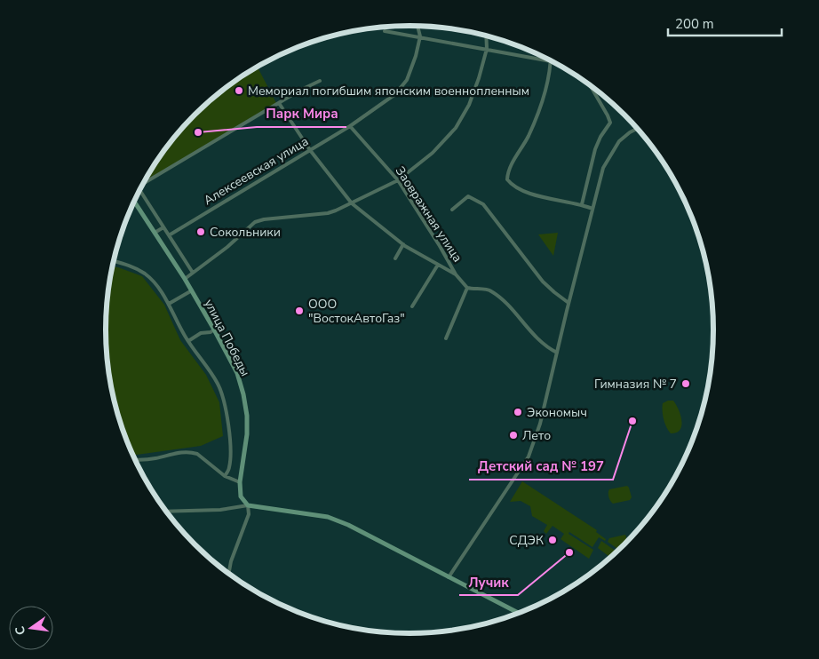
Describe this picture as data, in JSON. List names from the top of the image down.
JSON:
{
  "streets": {
    "street": ["Алексеевская улица", "Заовражная улица", "улица Победы"]
  },
  "crossings": [
    ["Алексеевская улица", "Заовражная улица"]
  ],
  "places": [
    "Мемориал погибшим японским военнопленным",
    "Парк Мира",
    "Сокольники",
    "ООО \"ВостокАвтоГаз\"",
    "Гимназия № 7",
    "Экономыч",
    "Детский сад № 197",
    "Лето",
    "СДЭК",
    "Лучик"
  ],
  "scale_bar": "200 m",
  "north": "left"
}
